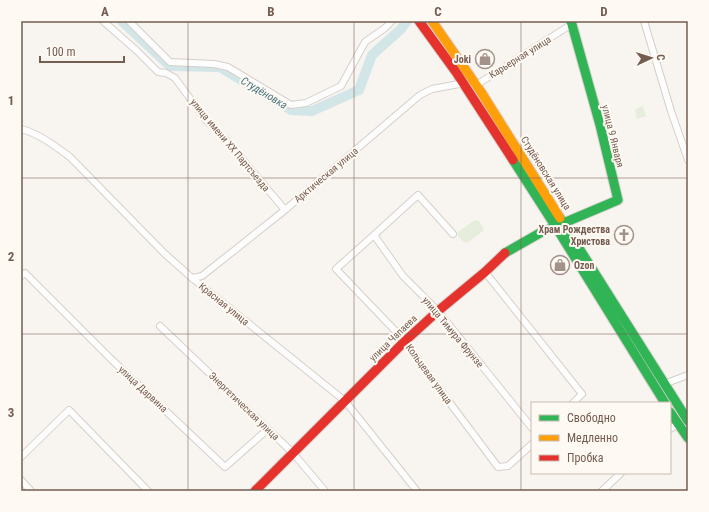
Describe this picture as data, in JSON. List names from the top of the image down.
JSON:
{
  "streets": {
    "main road": ["улица 9 Января", "Студёновская улица", "улица Чапаева"],
    "street": [
      "Карьерная улица",
      "улица имени ХХ Партсъезда",
      "Арктическая улица",
      "Красная улица",
      "улица Тимура Фрунзе",
      "Кольцевая улица",
      "улица Дарвина",
      "Энергетическая улица"
    ]
  },
  "crossings": [
    ["Карьерная улица", "улица 9 Января"],
    ["Карьерная улица", "Студёновская улица"],
    ["улица 9 Января", "Студёновская улица"],
    ["улица 9 Января", "улица Чапаева"],
    ["улица имени ХХ Партсъезда", "Арктическая улица"],
    ["Студёновская улица", "Арктическая улица"],
    ["Студёновская улица", "улица Чапаева"],
    ["Арктическая улица", "Красная улица"],
    ["Красная улица", "улица Чапаева"],
    ["улица Тимура Фрунзе", "улица Чапаева"],
    ["улица Тимура Фрунзе", "Кольцевая улица"],
    ["улица Чапаева", "Кольцевая улица"],
    ["улица Чапаева", "Энергетическая улица"],
    ["улица Дарвина", "Энергетическая улица"]
  ],
  "water": ["Студёновка"],
  "places": {
    "shop": ["Joki", "Ozon"],
    "church": ["Храм Рождества Христова"]
  },
  "legend": ["Свободно", "Медленно", "Пробка"],
  "scale_bar": "100 m",
  "north": "right",
  "grid": {
    "columns": [
      "A",
      "B",
      "C",
      "D"
    ],
    "rows": ["1", "2", "3"]
  }
}
